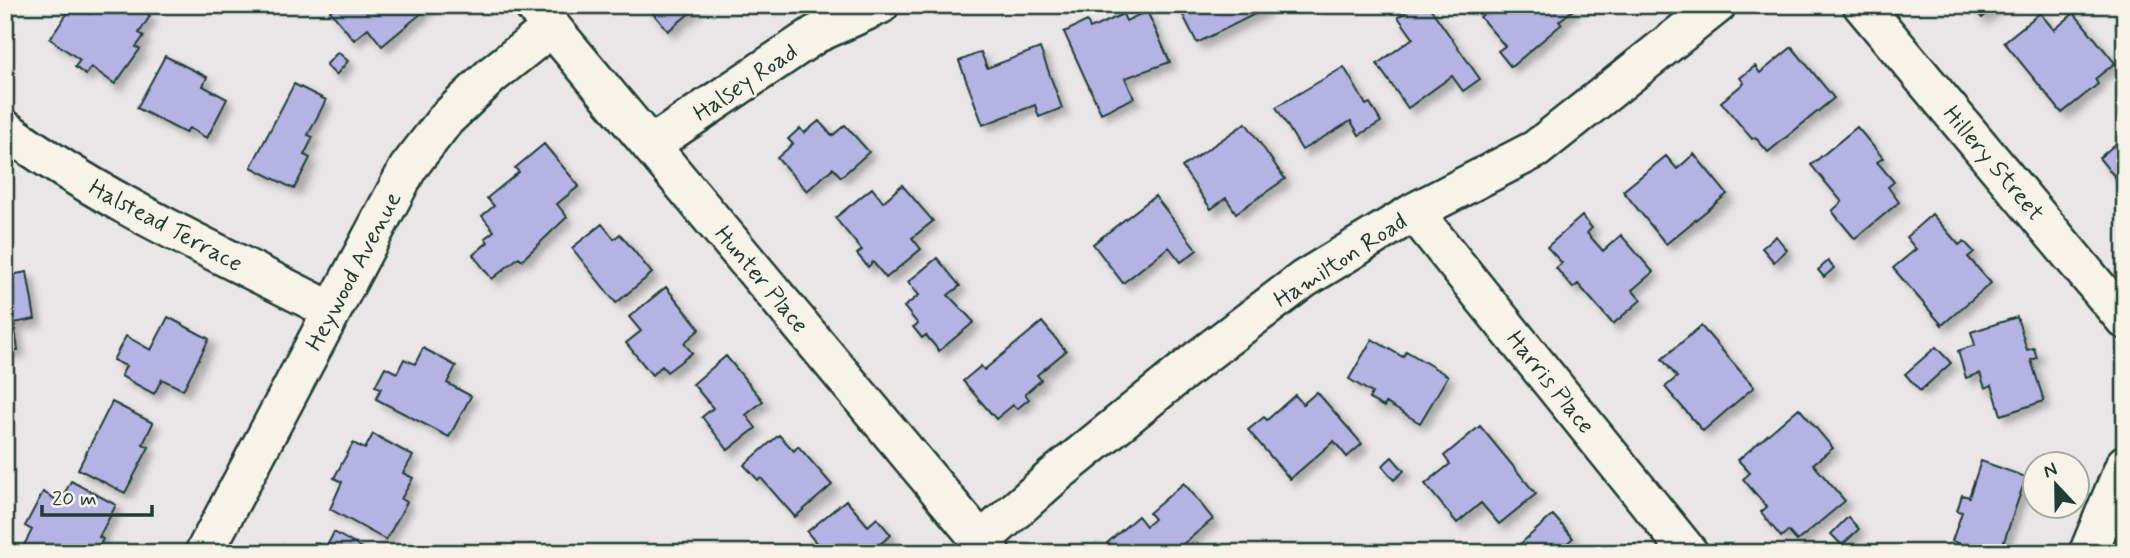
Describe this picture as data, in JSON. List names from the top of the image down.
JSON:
{
  "streets": {
    "street": [
      "Halsey Road",
      "Hillery Street",
      "Halstead Terrace",
      "Hamilton Road",
      "Heywood Avenue",
      "Hunter Place",
      "Harris Place"
    ]
  },
  "crossings": [
    ["Halsey Road", "Hunter Place"],
    ["Halstead Terrace", "Heywood Avenue"],
    ["Hamilton Road", "Hunter Place"],
    ["Hamilton Road", "Harris Place"],
    ["Heywood Avenue", "Hunter Place"]
  ],
  "scale_bar": "20 m",
  "north": "top"
}
